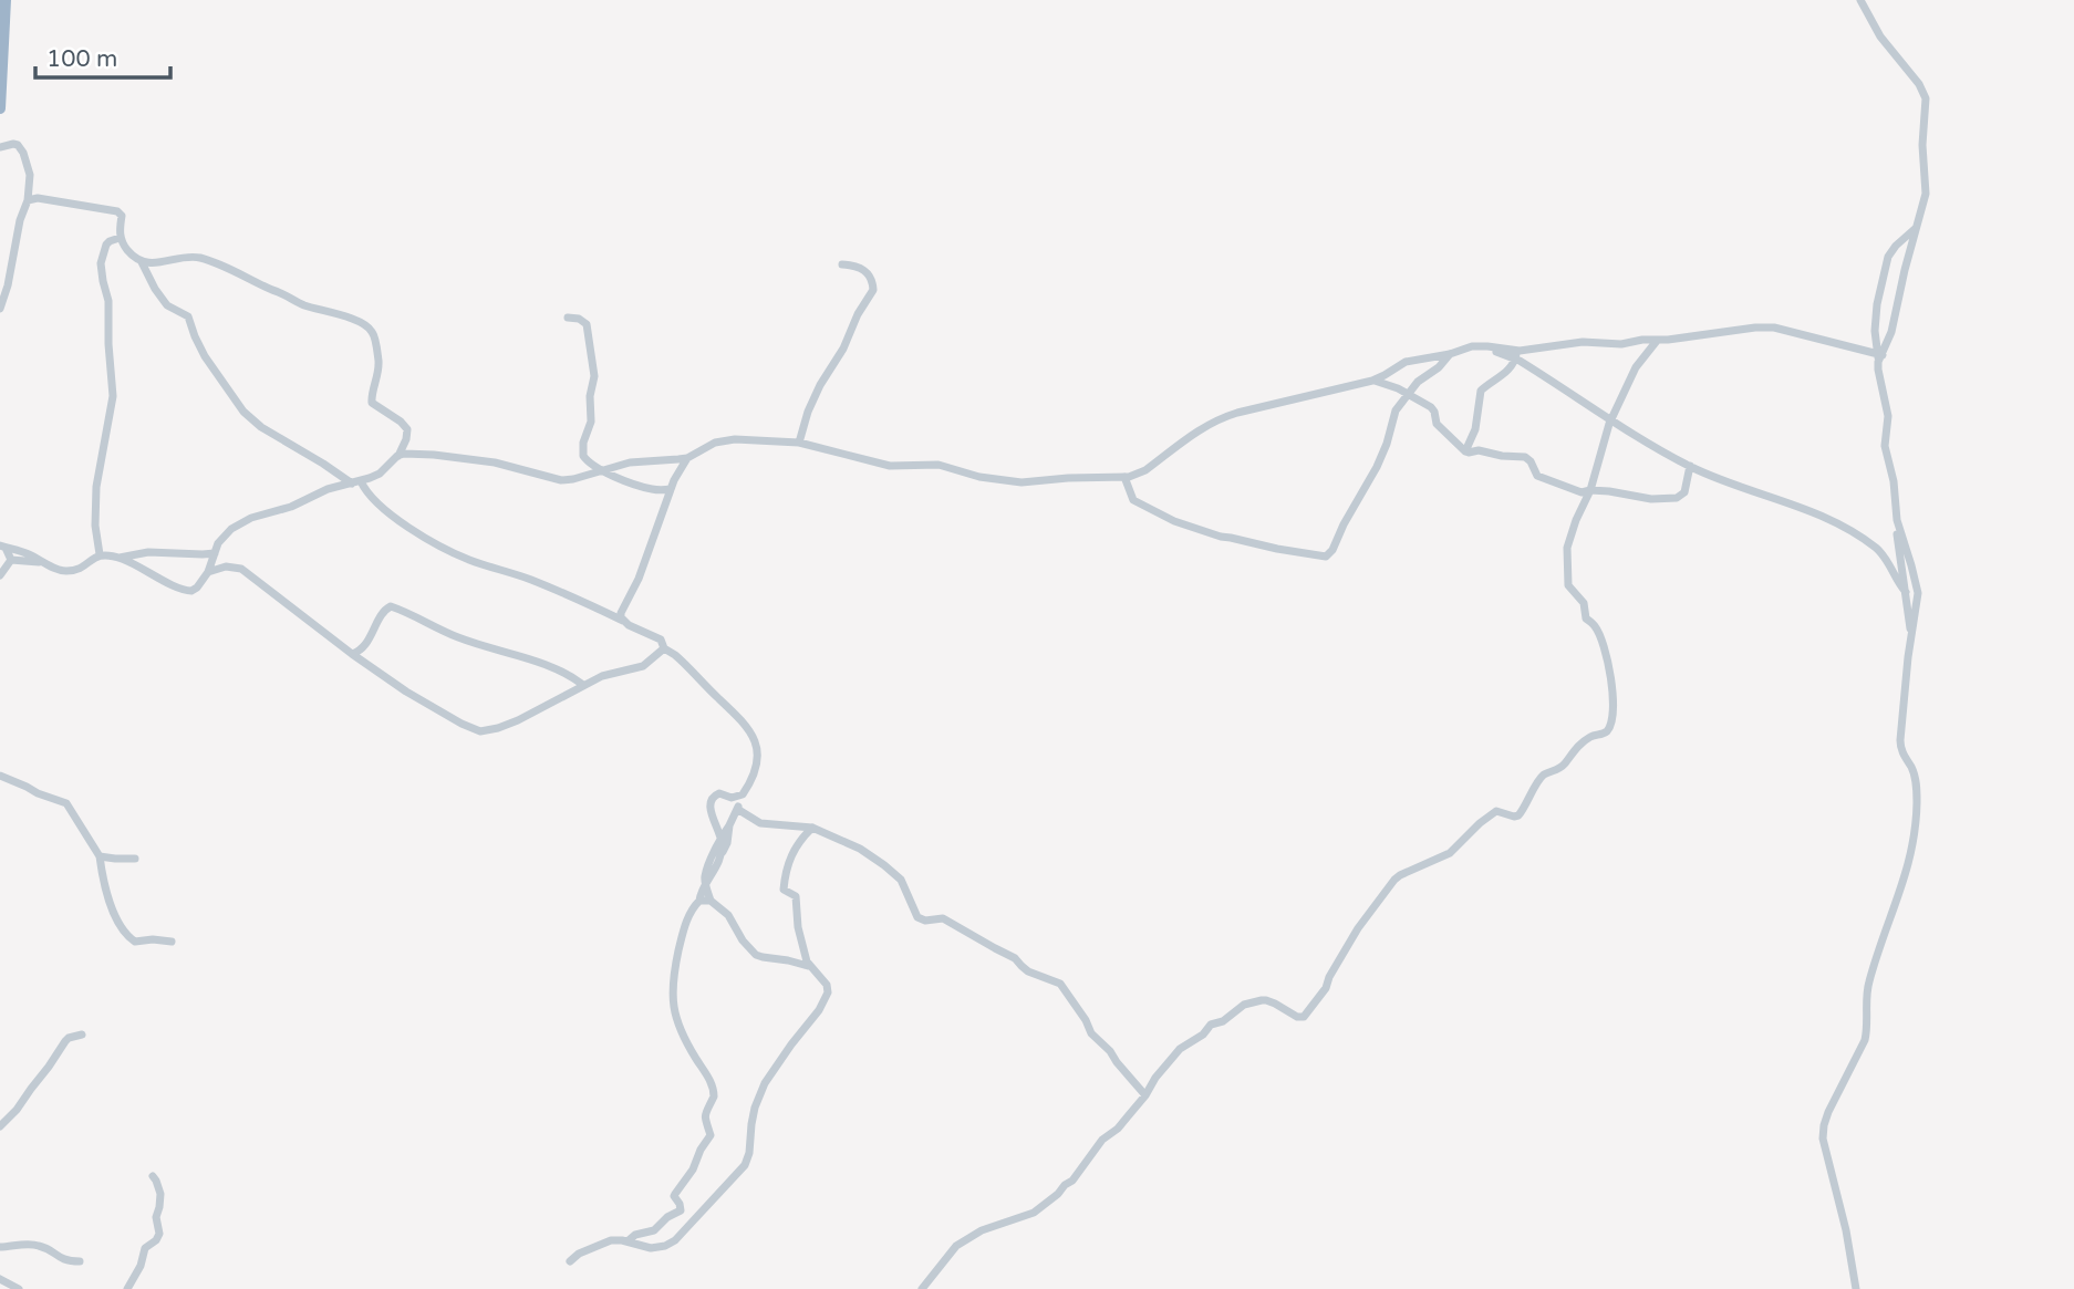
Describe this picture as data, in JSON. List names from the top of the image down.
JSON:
{
  "scale_bar": "100 m"
}
